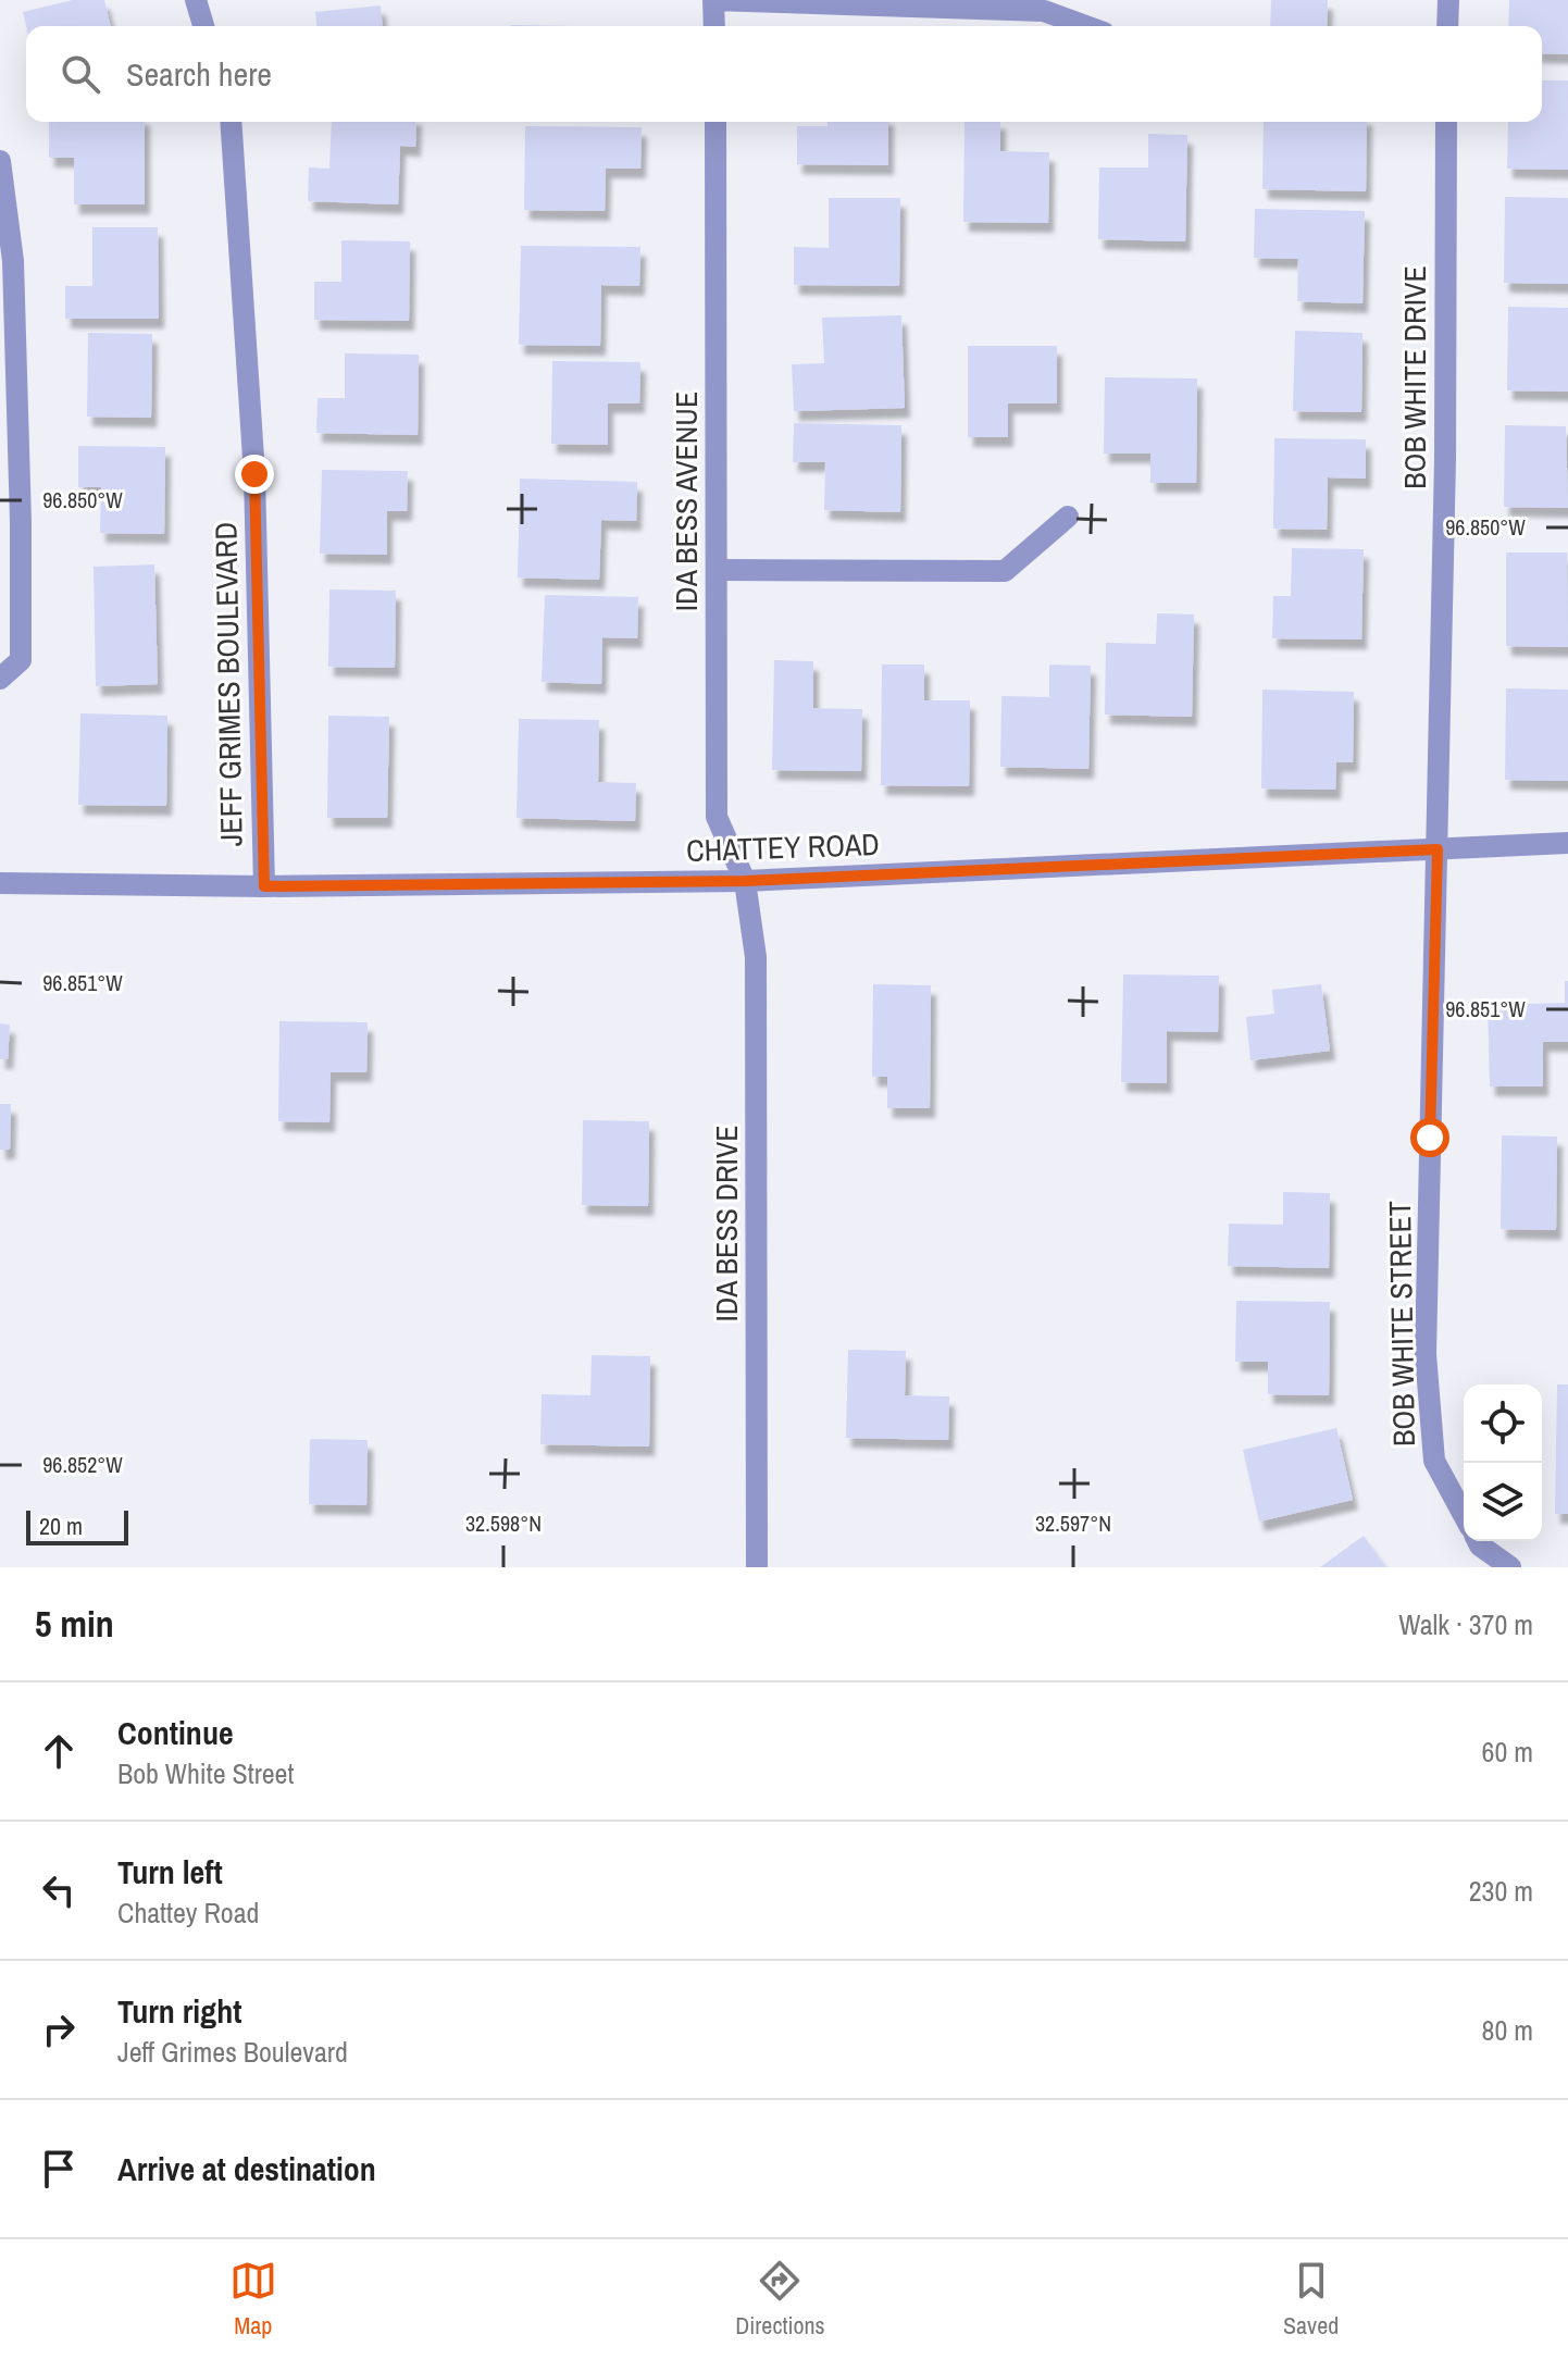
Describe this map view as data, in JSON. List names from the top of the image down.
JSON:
{
  "streets": {
    "street": [
      "BOB WHITE DRIVE",
      "IDA BESS AVENUE",
      "JEFF GRIMES BOULEVARD",
      "CHATTEY ROAD",
      "IDA BESS DRIVE",
      "BOB WHITE STREET"
    ]
  },
  "crossings": [
    ["BOB WHITE DRIVE", "CHATTEY ROAD"],
    ["BOB WHITE DRIVE", "BOB WHITE STREET"],
    ["IDA BESS AVENUE", "CHATTEY ROAD"],
    ["IDA BESS AVENUE", "IDA BESS DRIVE"],
    ["JEFF GRIMES BOULEVARD", "CHATTEY ROAD"],
    ["CHATTEY ROAD", "IDA BESS DRIVE"],
    ["CHATTEY ROAD", "BOB WHITE STREET"]
  ],
  "scale_bar": "20 m",
  "page": {
    "search": "Search here",
    "scale": "20 m",
    "heading": ["5 min", "Walk · 370 m"],
    "list": [
      ["Continue", "Bob White Street", "60 m"],
      ["Turn left", "Chattey Road", "230 m"],
      ["Turn right", "Jeff Grimes Boulevard", "80 m"],
      "Arrive at destination"
    ],
    "nav": ["Map", "Directions", "Saved"]
  },
  "coordinates": [
    "96.850°W",
    "96.851°W",
    "96.852°W",
    "32.598°N",
    "32.597°N"
  ]
}
